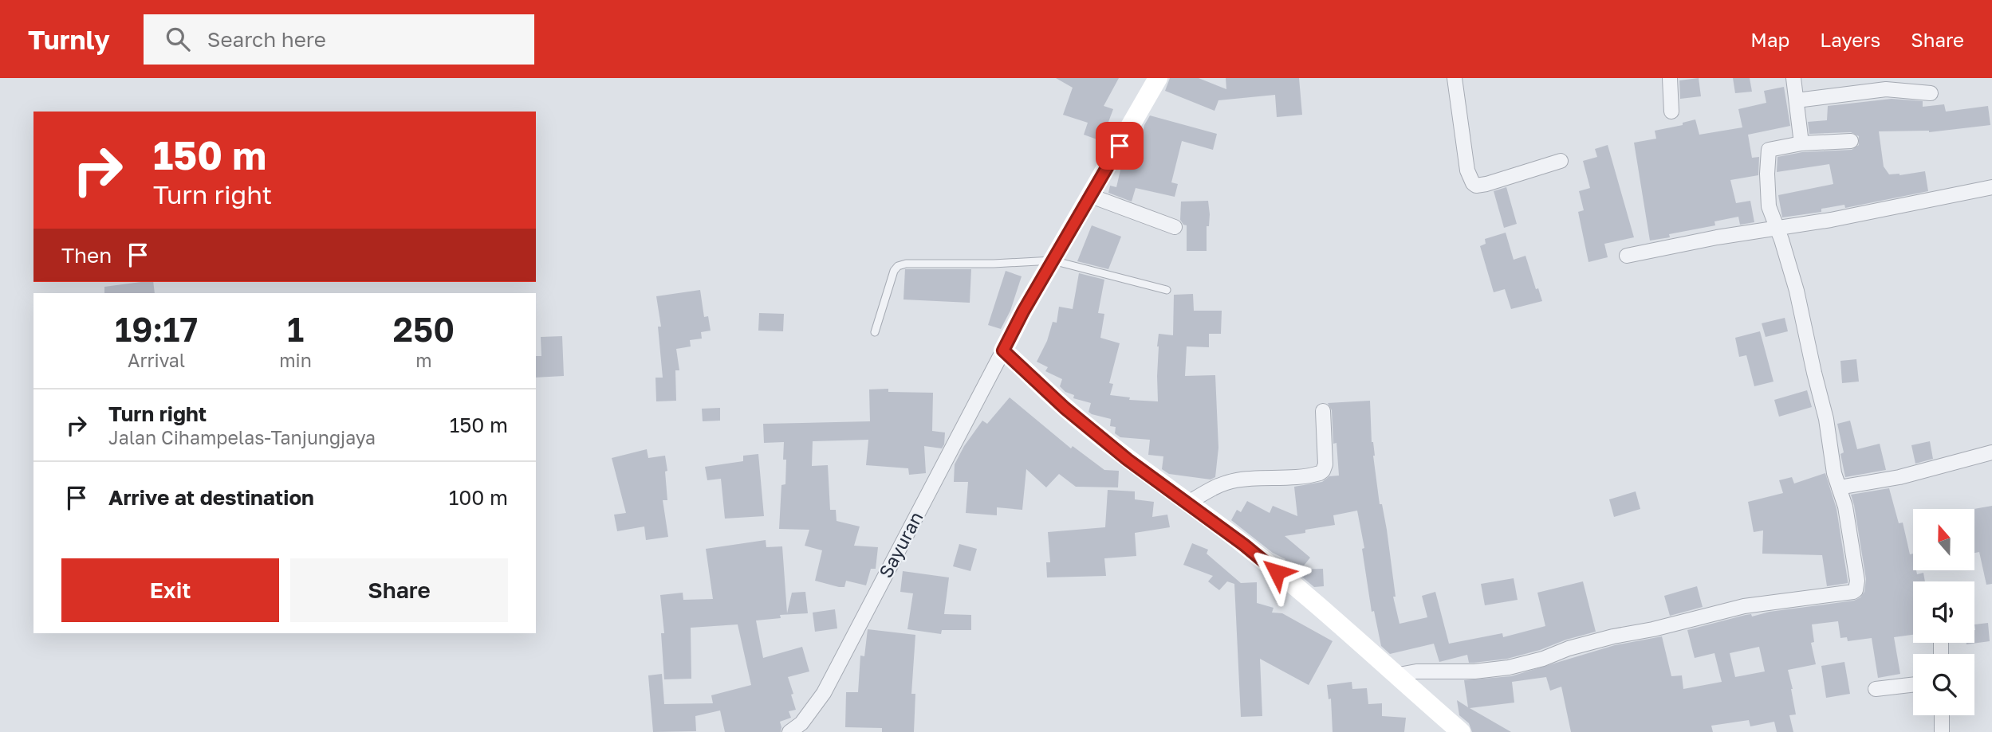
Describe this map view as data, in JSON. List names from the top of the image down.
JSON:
{
  "streets": {
    "street": ["Sayuran"]
  },
  "north": "top",
  "page": {
    "header": "Turnly",
    "search": "Search here",
    "nav": ["Map", "Layers", "Share"],
    "turn": ["150 m", "Turn right"],
    "then": "Then",
    "eta": [
      "19:17",
      "Arrival",
      "1",
      "min",
      "250",
      "m"
    ],
    "list": [
      {
        "name": "Turn right",
        "note": "Jalan Cihampelas-Tanjungjaya",
        "value": "150 m"
      },
      {
        "name": "Arrive at destination",
        "value": "100 m"
      }
    ],
    "buttons": ["Exit", "Share"]
  }
}
